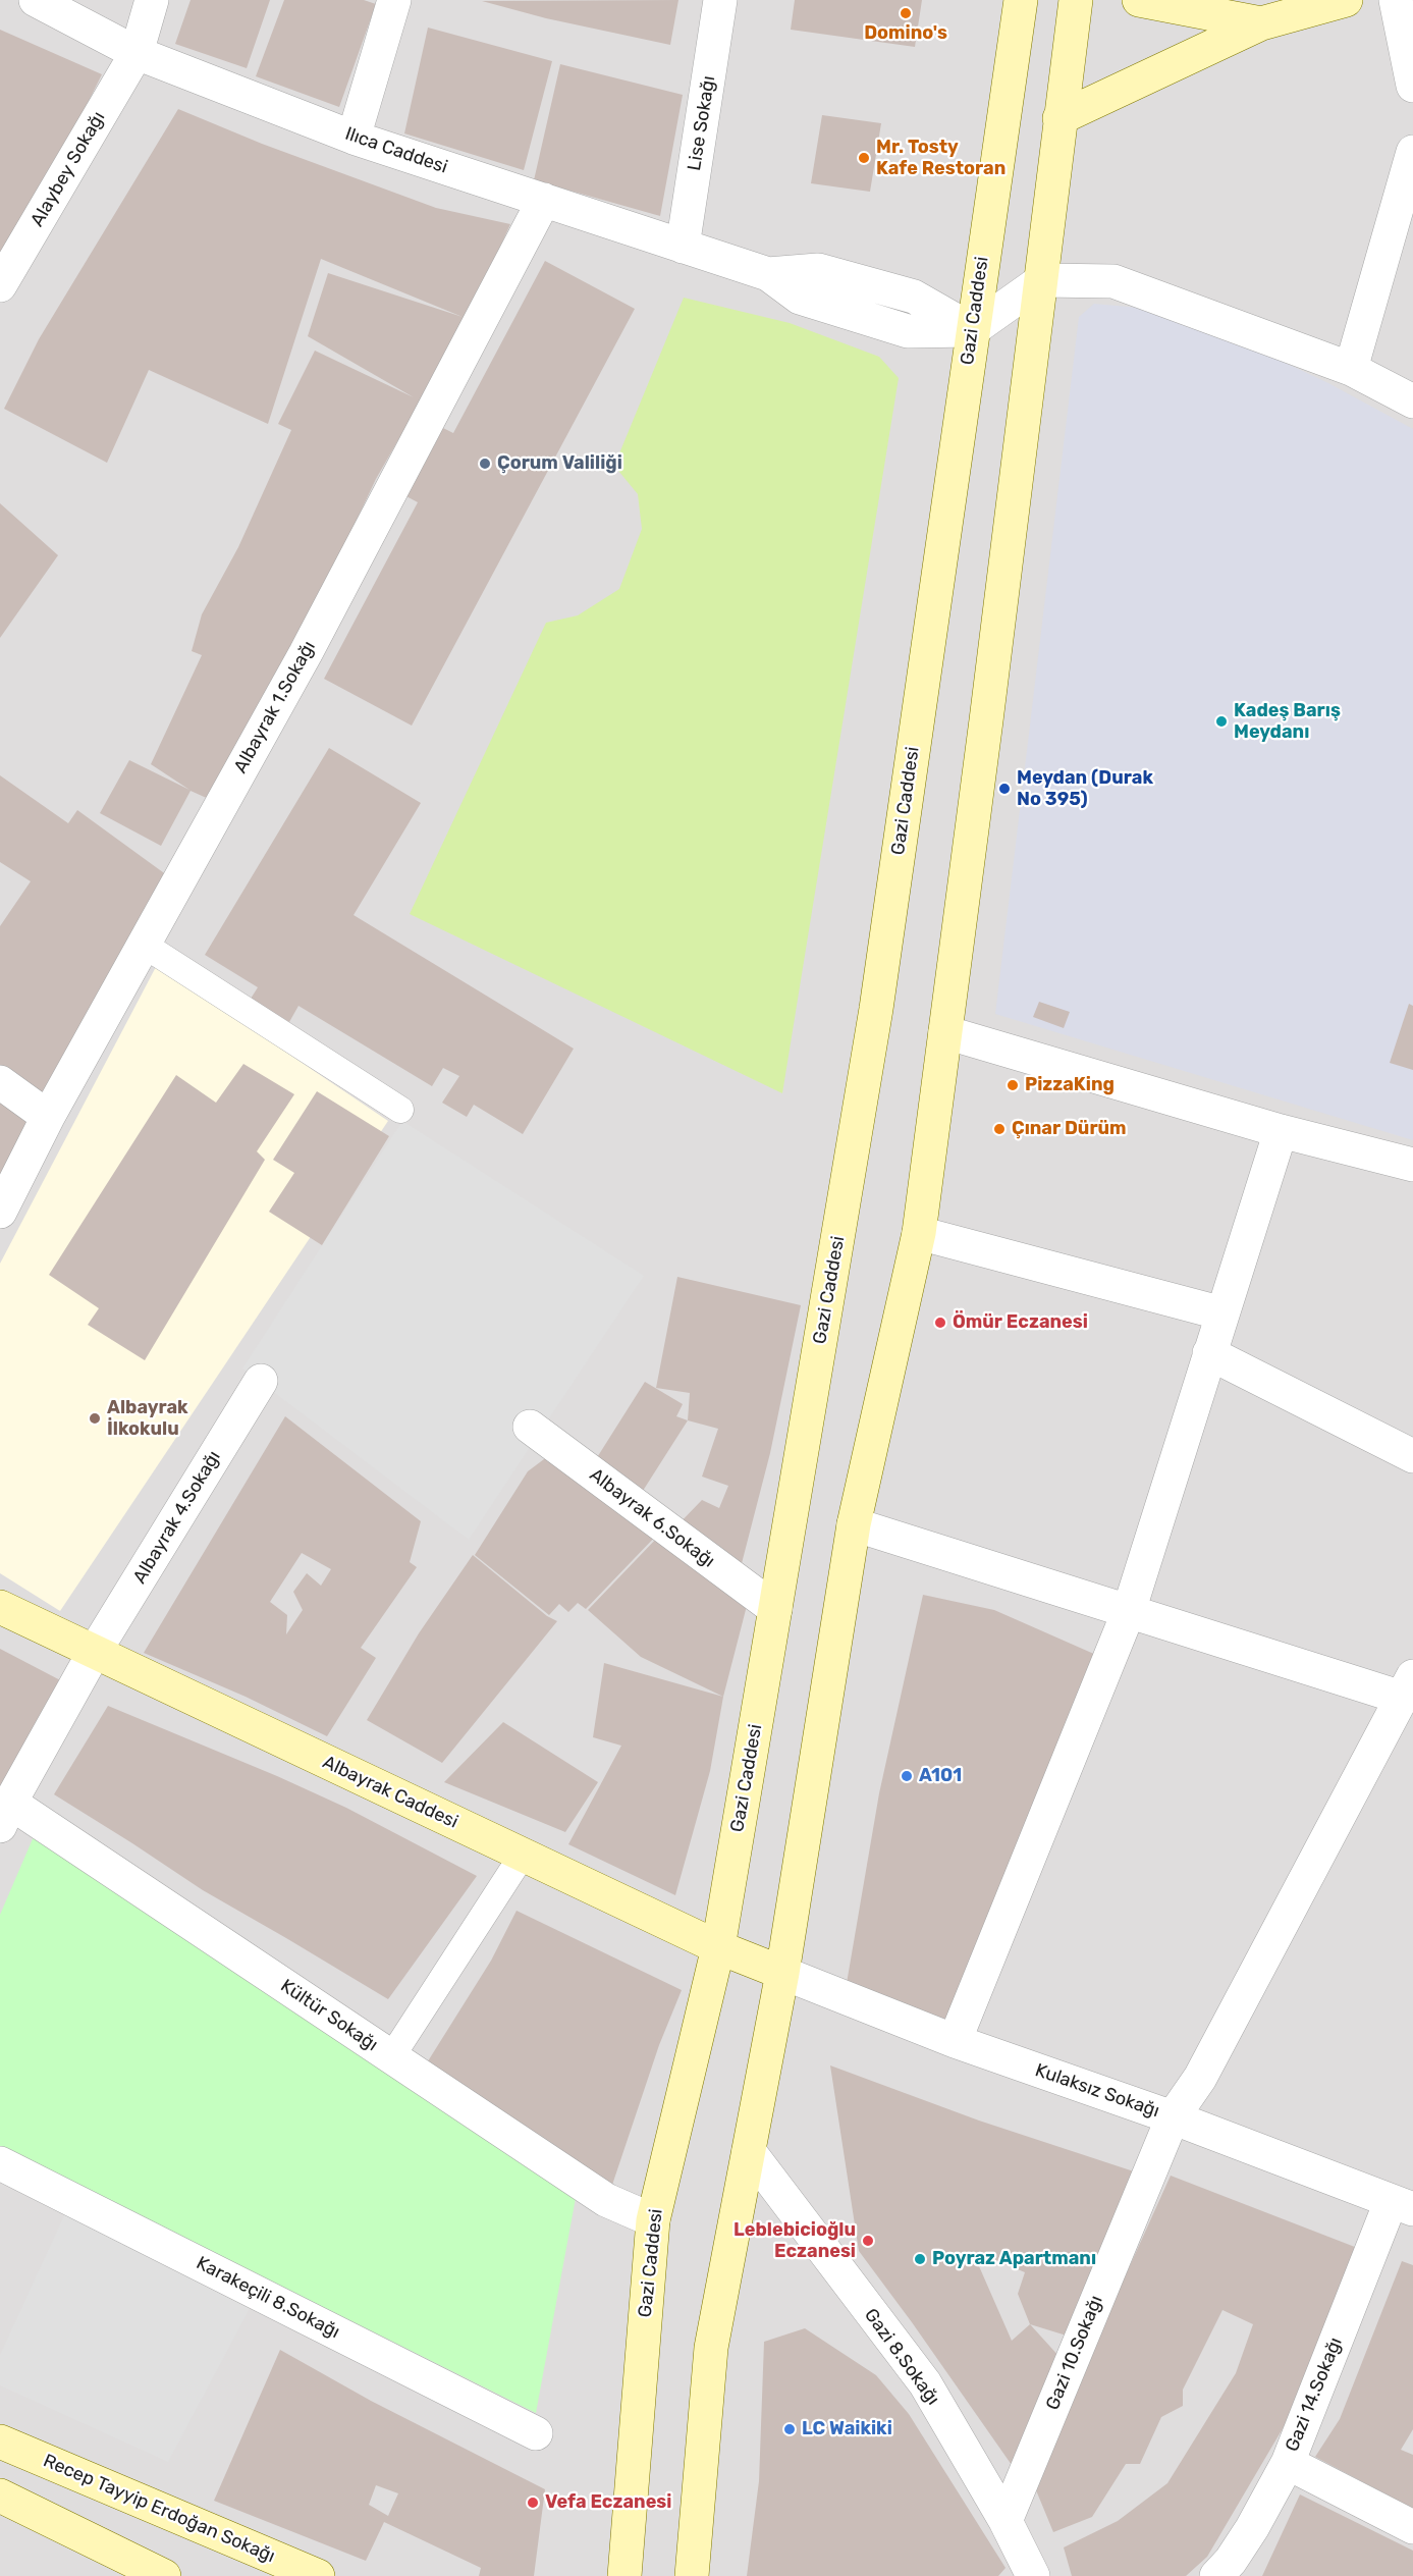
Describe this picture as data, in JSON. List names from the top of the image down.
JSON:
{
  "streets": {
    "street": [
      "Lise Sokağı",
      "Ilıca Caddesi",
      "Alaybey Sokağı",
      "Gazi Caddesi",
      "Albayrak 1.Sokağı",
      "Albayrak 4.Sokağı",
      "Albayrak 6.Sokağı",
      "Albayrak Caddesi",
      "Kültür Sokağı",
      "Kulaksız Sokağı",
      "Karakeçili 8.Sokağı",
      "Gazi 10.Sokağı",
      "Gazi 8.Sokağı",
      "Gazi 14.Sokağı",
      "Recep Tayyip Erdoğan Sokağı"
    ]
  },
  "crossings": [
    ["Lise Sokağı", "Ilıca Caddesi"],
    ["Ilıca Caddesi", "Alaybey Sokağı"],
    ["Ilıca Caddesi", "Gazi Caddesi"],
    ["Ilıca Caddesi", "Albayrak 1.Sokağı"],
    ["Gazi Caddesi", "Albayrak 6.Sokağı"],
    ["Gazi Caddesi", "Albayrak Caddesi"],
    ["Gazi Caddesi", "Kültür Sokağı"],
    ["Albayrak 4.Sokağı", "Albayrak Caddesi"],
    ["Albayrak 4.Sokağı", "Kültür Sokağı"],
    ["Albayrak Caddesi", "Kulaksız Sokağı"],
    ["Kulaksız Sokağı", "Gazi 10.Sokağı"],
    ["Kulaksız Sokağı", "Gazi 14.Sokağı"],
    ["Gazi 10.Sokağı", "Gazi 8.Sokağı"]
  ],
  "places": [
    "Domino's",
    "Mr. Tosty Kafe Restoran",
    "Çorum Valiliği",
    "Kadeş Barış Meydanı",
    "Meydan (Durak No 395)",
    "PizzaKing",
    "Çınar Dürüm",
    "Ömür Eczanesi",
    "Albayrak İlkokulu",
    "A101",
    "Leblebicioğlu Eczanesi",
    "Poyraz Apartmanı",
    "LC Waikiki",
    "Vefa Eczanesi"
  ]
}
